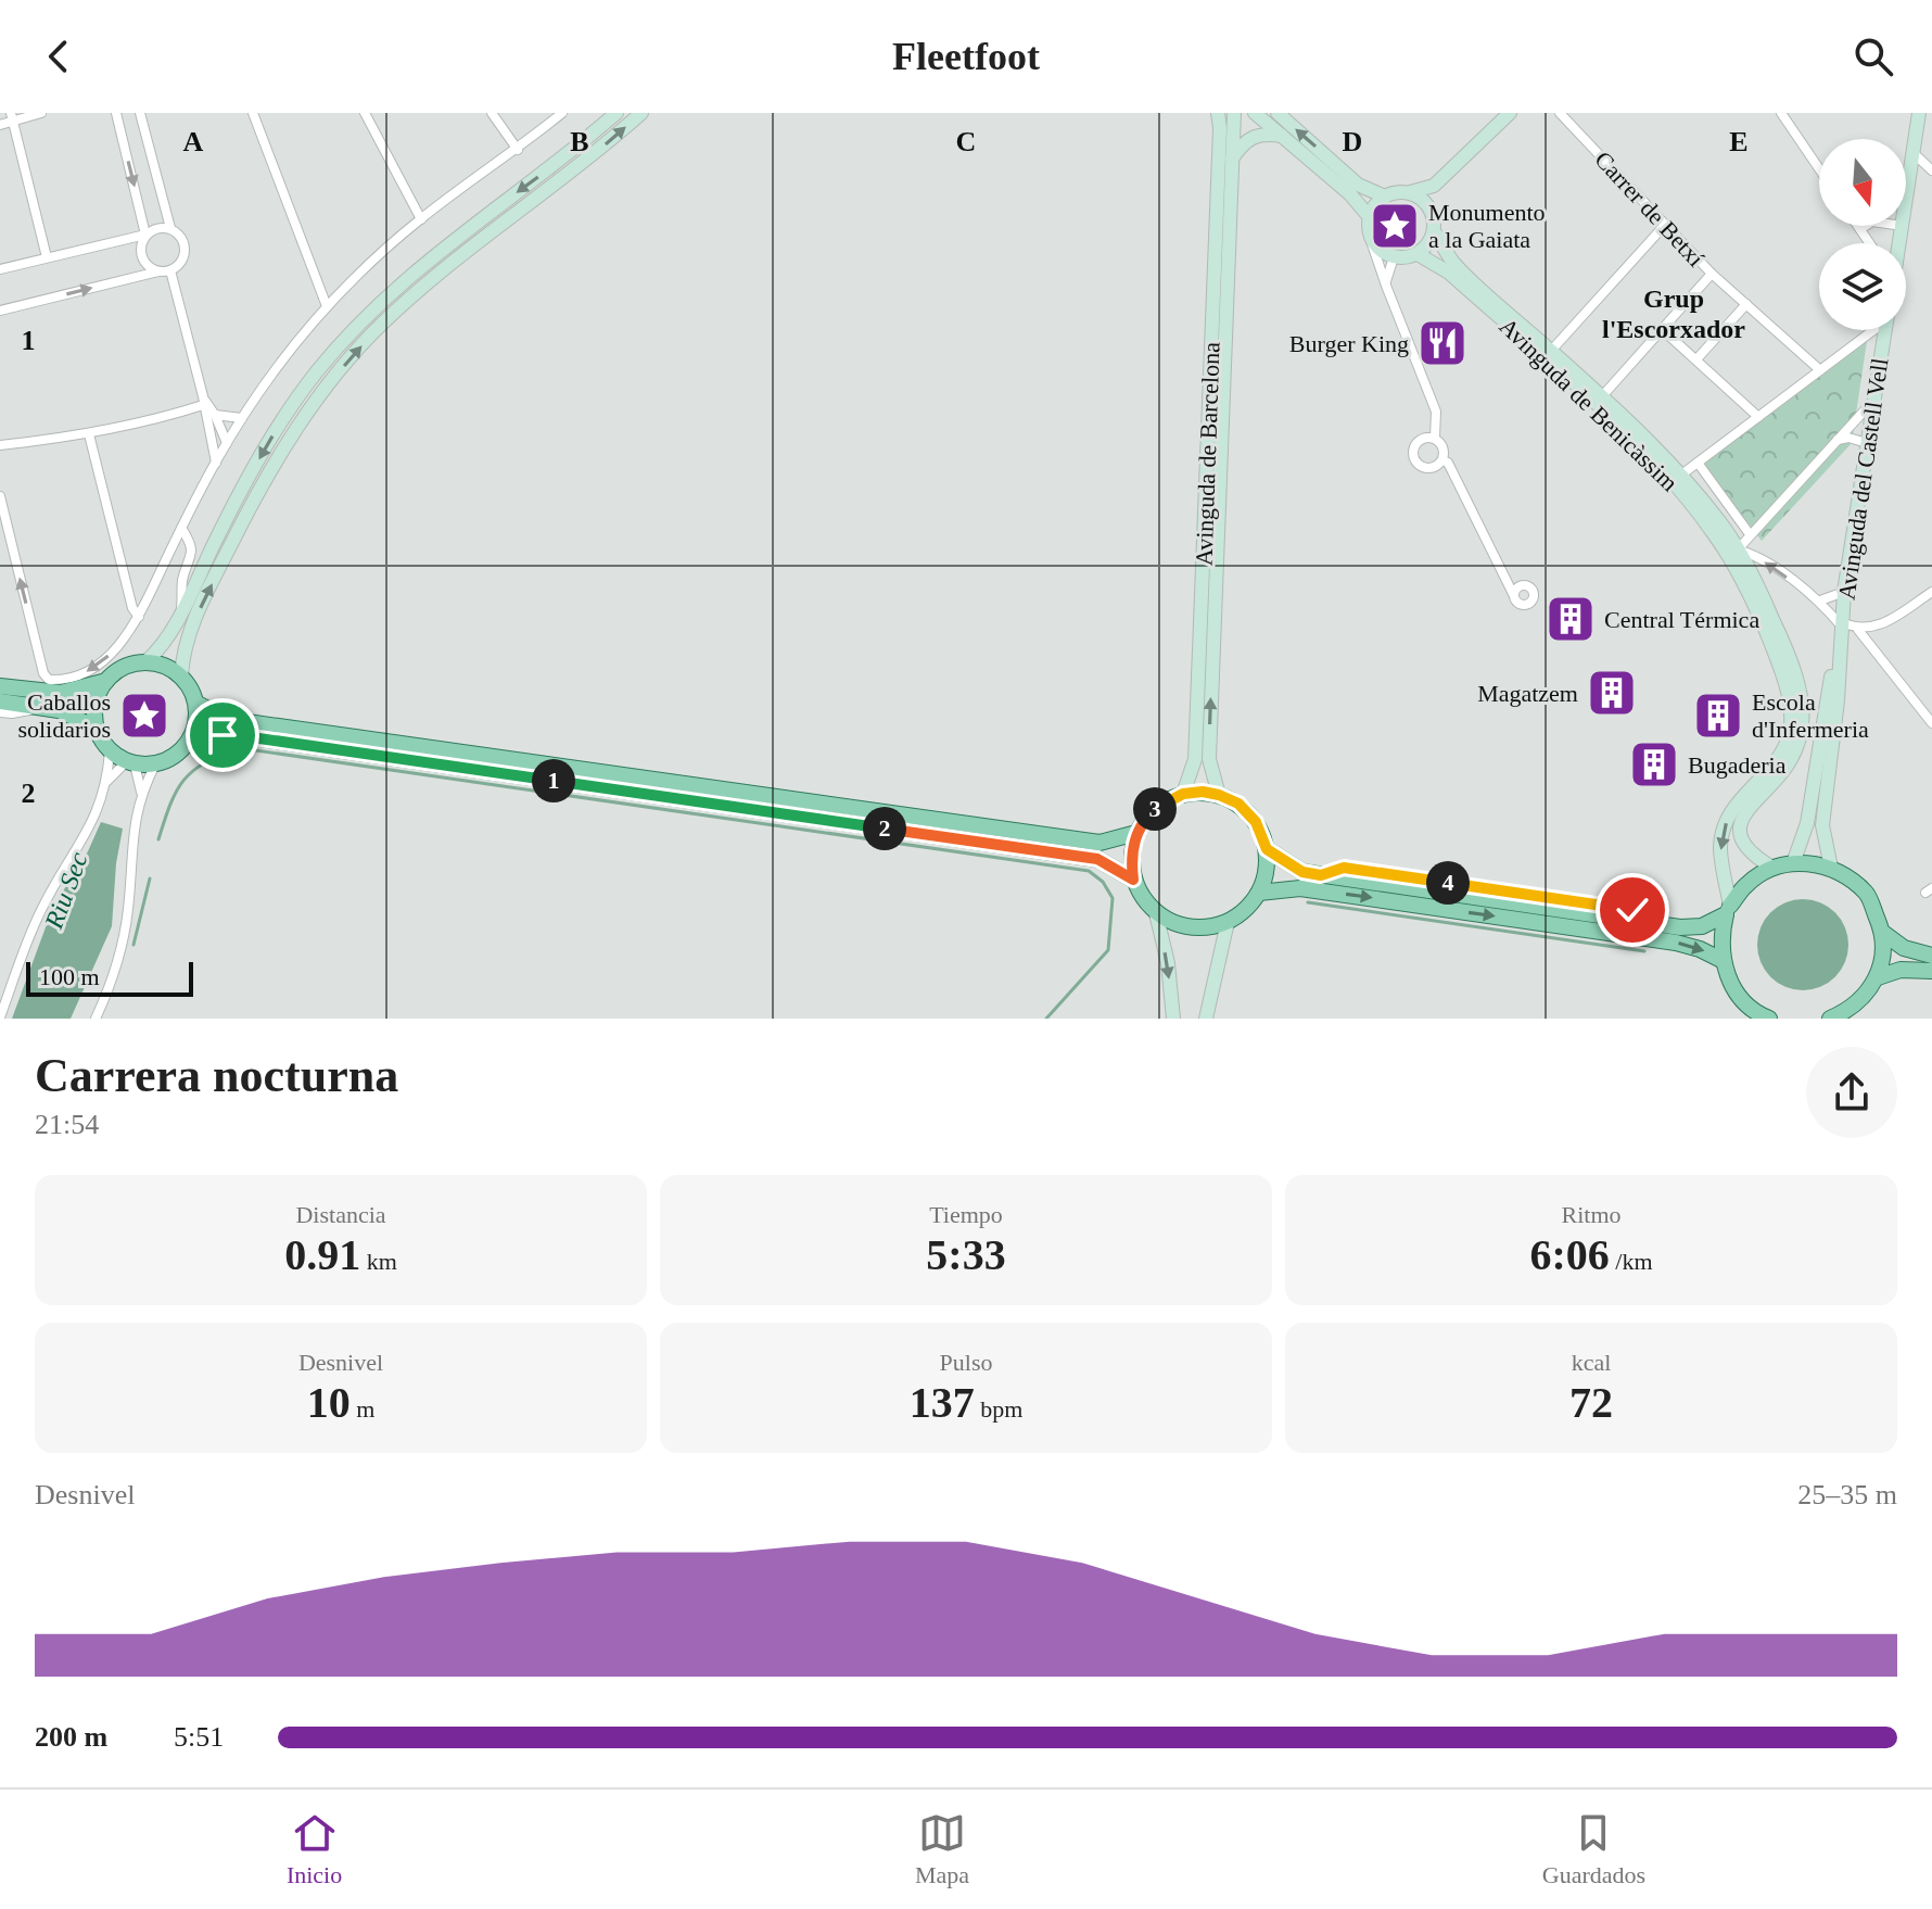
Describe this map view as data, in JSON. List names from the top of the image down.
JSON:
{
  "streets": {
    "main road": ["Avinguda de Benicàssim", "Avinguda de Barcelona", "Avinguda del Castell Vell"],
    "street": ["Carrer de Betxí"]
  },
  "districts": ["Grup l'Escorxador"],
  "water": ["Riu Sec"],
  "places": {
    "place": ["Monumento a la Gaiata", "Caballos solidarios"],
    "restaurant": ["Burger King"],
    "building": [
      "Central Térmica",
      "Magatzem",
      "Escola d'Infermeria",
      "Bugaderia"
    ]
  },
  "scale_bar": "100 m",
  "north": "bottom",
  "page": {
    "header": "Fleetfoot",
    "pins": [
      "1",
      "3",
      "2",
      "4"
    ],
    "scale": "100 m",
    "heading": ["Carrera nocturna", "21:54"],
    "stats": [
      ["Distancia", "0.91 km"],
      ["Tiempo", "5:33"],
      ["Ritmo", "6:06 /km"],
      ["Desnivel", "10 m"],
      ["Pulso", "137 bpm"],
      ["kcal", "72"]
    ],
    "chart": ["Desnivel", "25–35 m"],
    "list": [
      {
        "name": "200 m",
        "note": "5:51"
      }
    ],
    "tabs": ["Inicio", "Mapa", "Guardados"]
  },
  "grid": {
    "columns": [
      "A",
      "B",
      "C",
      "D",
      "E"
    ],
    "rows": ["1", "2"]
  }
}
